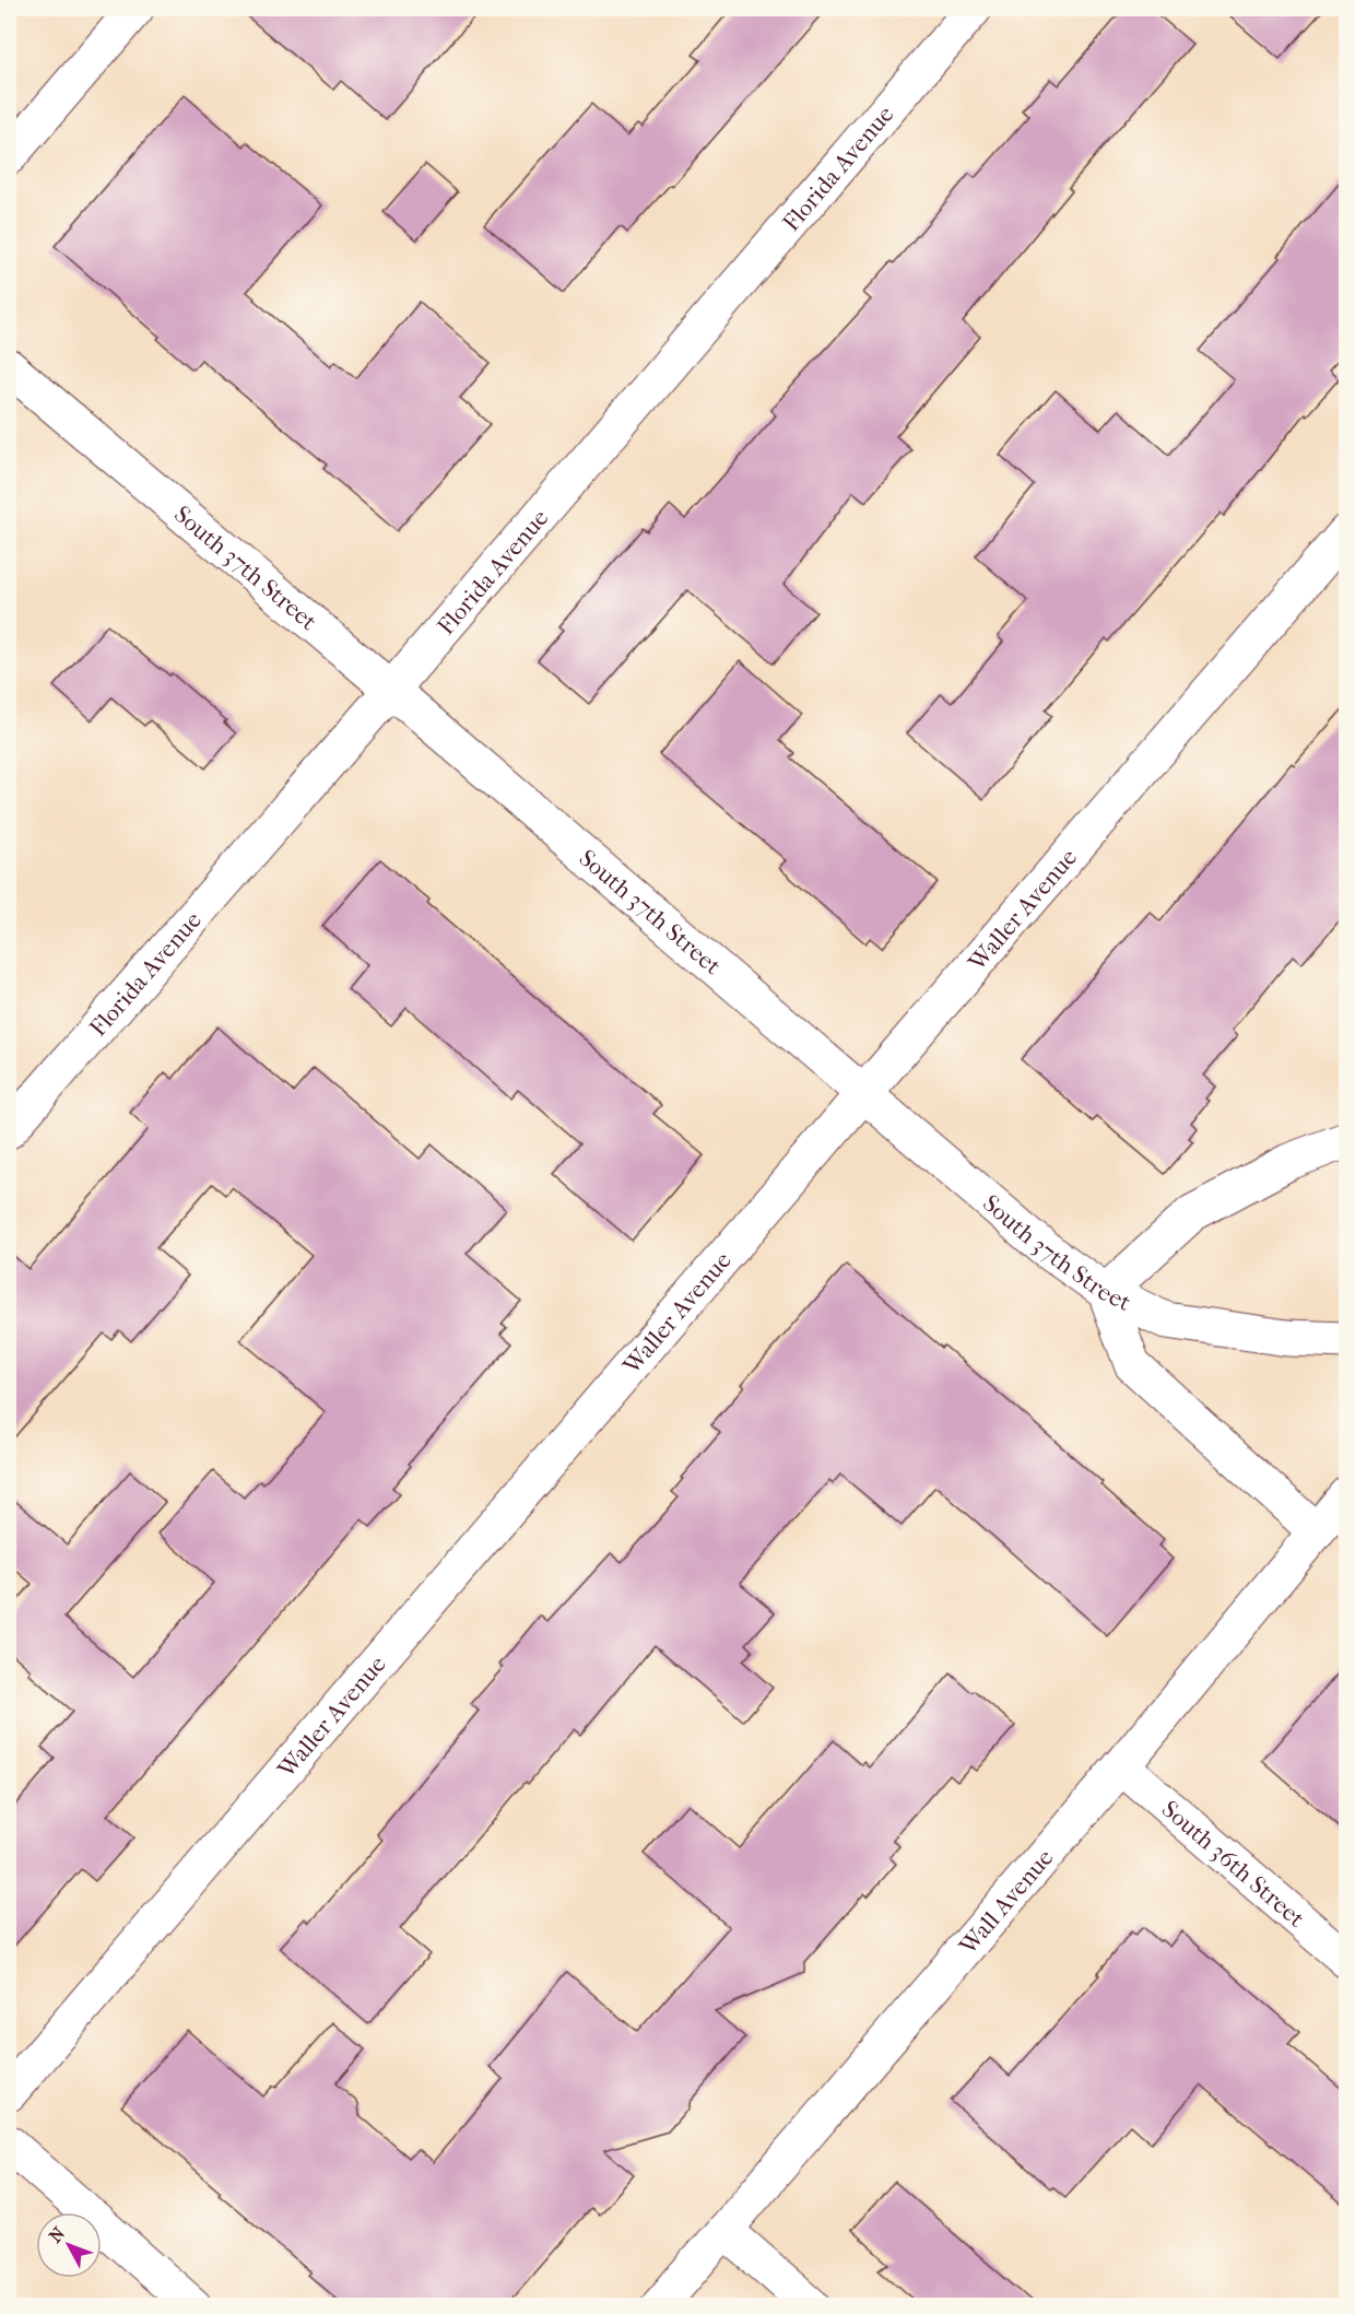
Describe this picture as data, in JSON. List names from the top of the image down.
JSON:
{
  "streets": {
    "street": [
      "Florida Avenue",
      "South 37th Street",
      "Waller Avenue",
      "South 36th Street",
      "Wall Avenue"
    ]
  },
  "crossings": [
    ["Florida Avenue", "South 37th Street"],
    ["South 37th Street", "Waller Avenue"],
    ["South 36th Street", "Wall Avenue"]
  ],
  "north": "top left"
}
